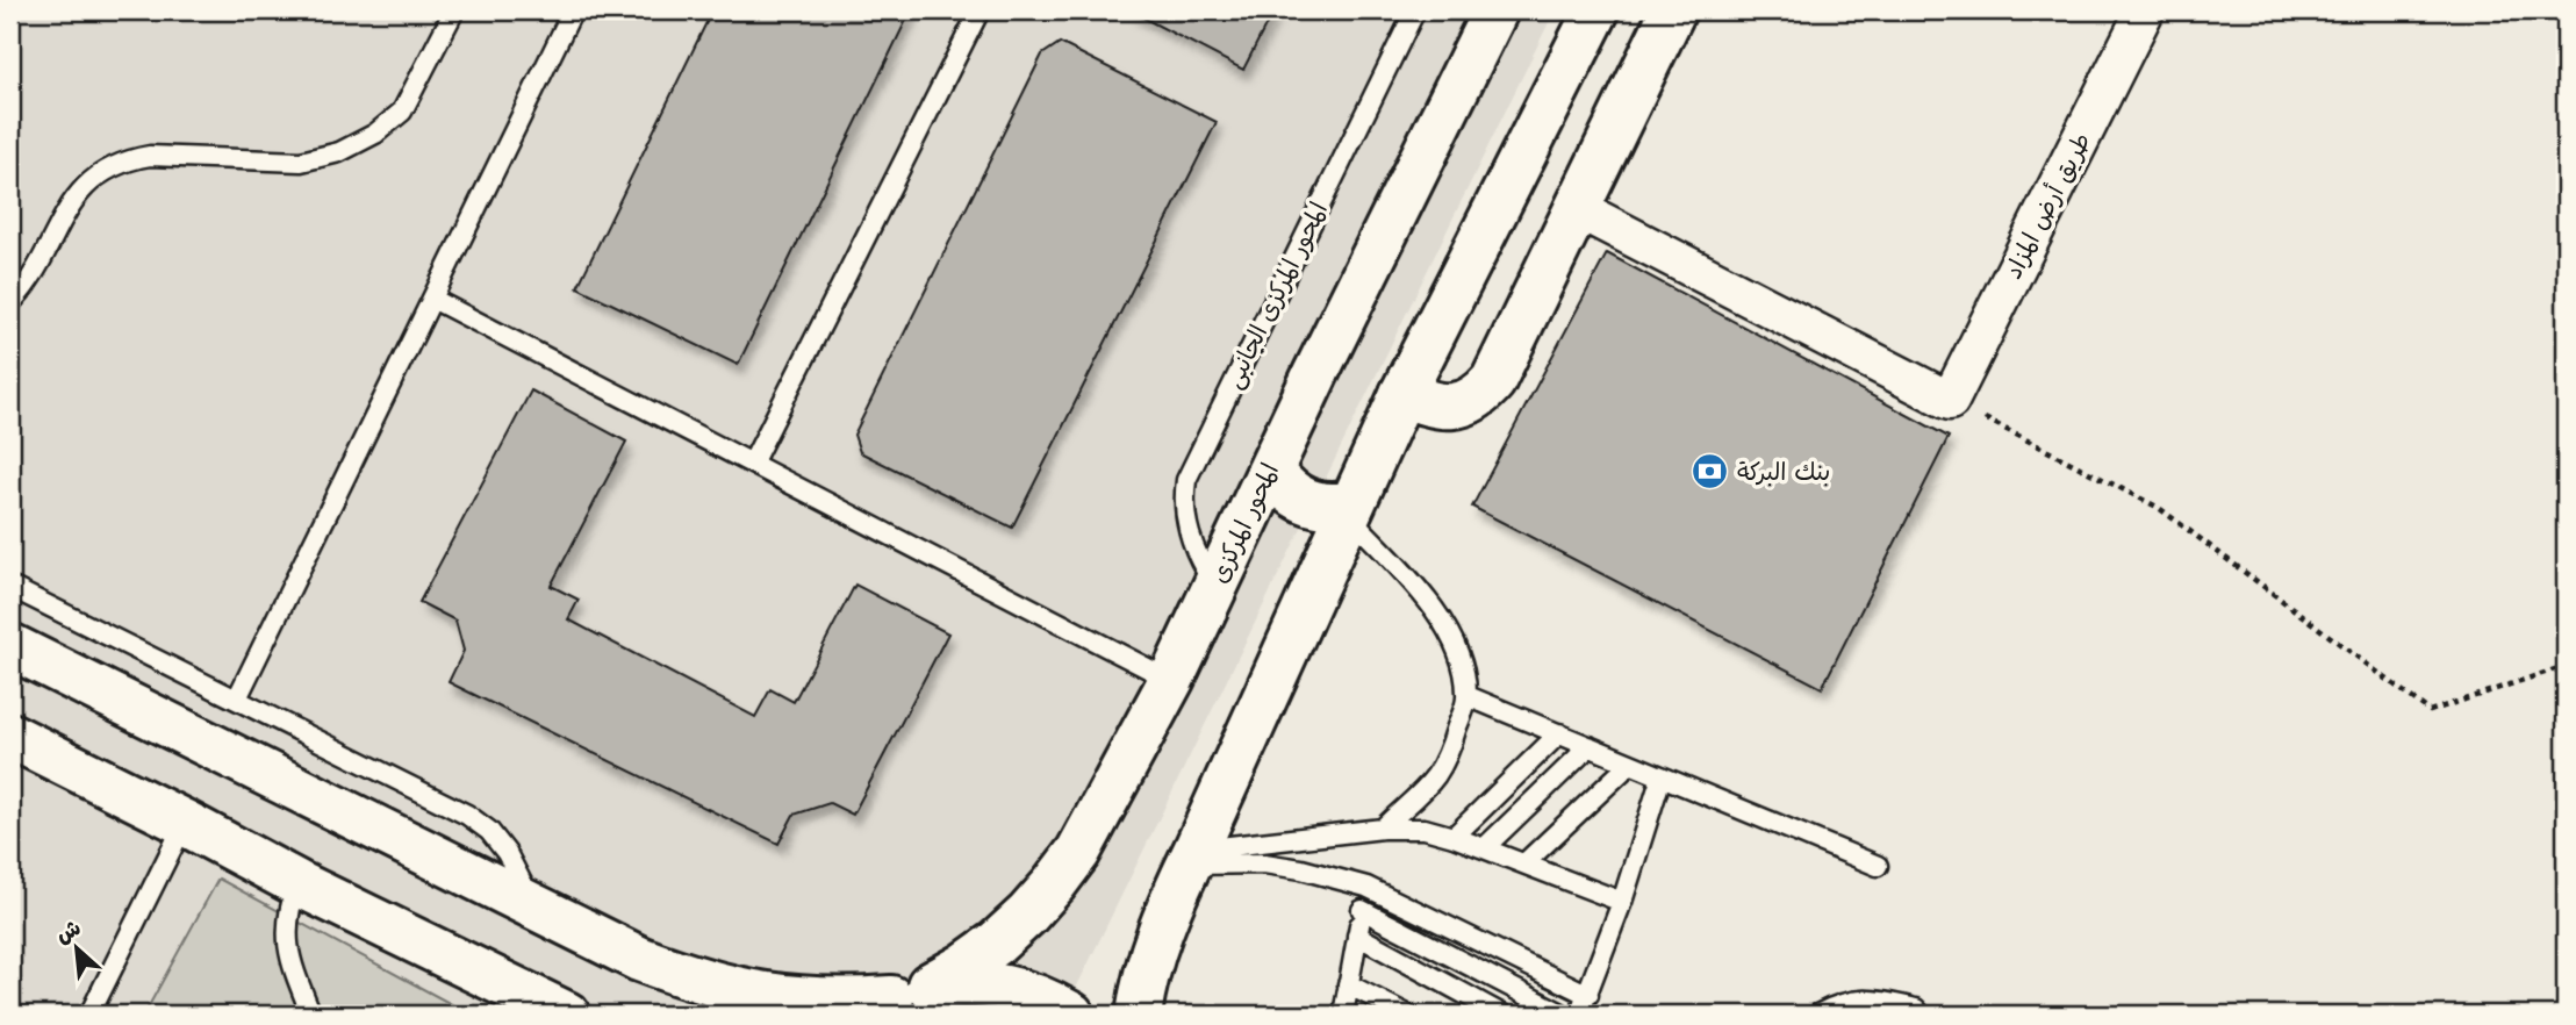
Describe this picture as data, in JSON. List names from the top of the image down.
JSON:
{
  "streets": {
    "main road": ["المحور المركزى"],
    "street": ["طريق أرض المزاد"],
    "lane": ["المحور المركزى الجانبى"]
  },
  "crossings": [
    ["المحور المركزى الجانبى", "المحور المركزى"]
  ],
  "places": {
    "bank": ["بنك البركة"]
  },
  "north": "top left"
}
